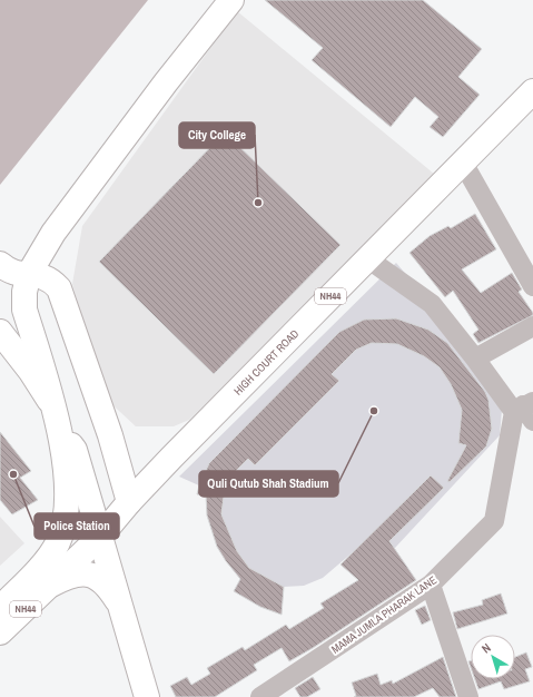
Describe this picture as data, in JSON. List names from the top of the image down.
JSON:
{
  "streets": {
    "main road": ["NH44", "HIGH COURT ROAD"],
    "street": ["MAMA JUMLA PHARAK LANE"]
  },
  "places": ["City College", "Quli Qutub Shah Stadium", "Police Station"],
  "north": "top left"
}
